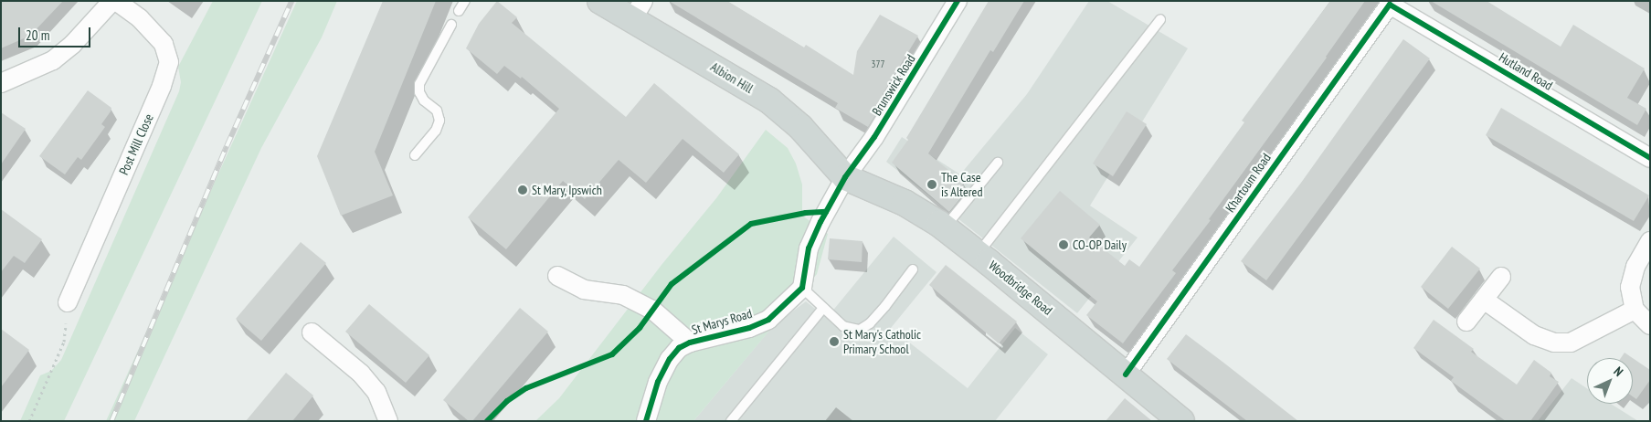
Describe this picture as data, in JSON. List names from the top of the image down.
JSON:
{
  "streets": {
    "main road": ["Albion Hill", "Woodbridge Road"],
    "street": [
      "Hutland Road",
      "Brunswick Road",
      "Post Mill Close",
      "Khartoum Road",
      "St Marys Road"
    ]
  },
  "crossings": [
    ["Hutland Road", "Khartoum Road"],
    ["Albion Hill", "Brunswick Road"],
    ["Albion Hill", "Woodbridge Road"],
    ["Brunswick Road", "Woodbridge Road"],
    ["Khartoum Road", "Woodbridge Road"]
  ],
  "places": [
    "The Case is Altered",
    "St Mary, Ipswich",
    "CO-OP Daily",
    "St Mary's Catholic Primary School"
  ],
  "house_numbers": ["377"],
  "scale_bar": "20 m",
  "north": "top right"
}
